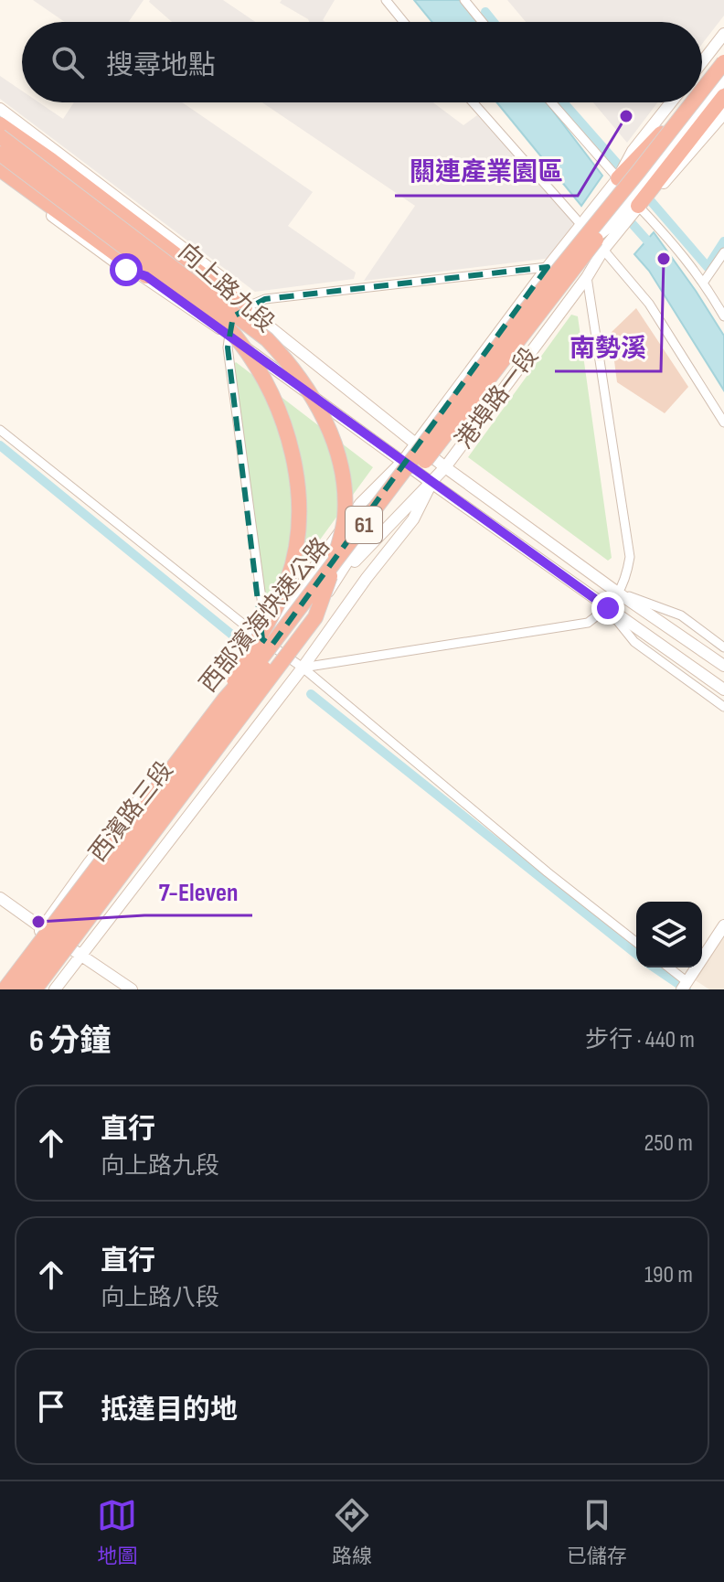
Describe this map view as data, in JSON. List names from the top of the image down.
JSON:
{
  "streets": {
    "highway": ["61", "西部濱海快速公路"],
    "street": ["向上路九段", "港埠路一段", "西濱路三段"]
  },
  "crossings": [
    ["向上路九段", "港埠路一段"],
    ["港埠路一段", "西部濱海快速公路"],
    ["港埠路一段", "西濱路三段"]
  ],
  "places": ["關連產業園區", "南勢溪", "7-Eleven"],
  "page": {
    "search": "搜尋地點",
    "heading": ["6 分鐘", "步行 · 440 m"],
    "list": [
      ["直行", "向上路九段", "250 m"],
      ["直行", "向上路八段", "190 m"],
      "抵達目的地"
    ],
    "nav": ["地圖", "路線", "已儲存"]
  }
}
